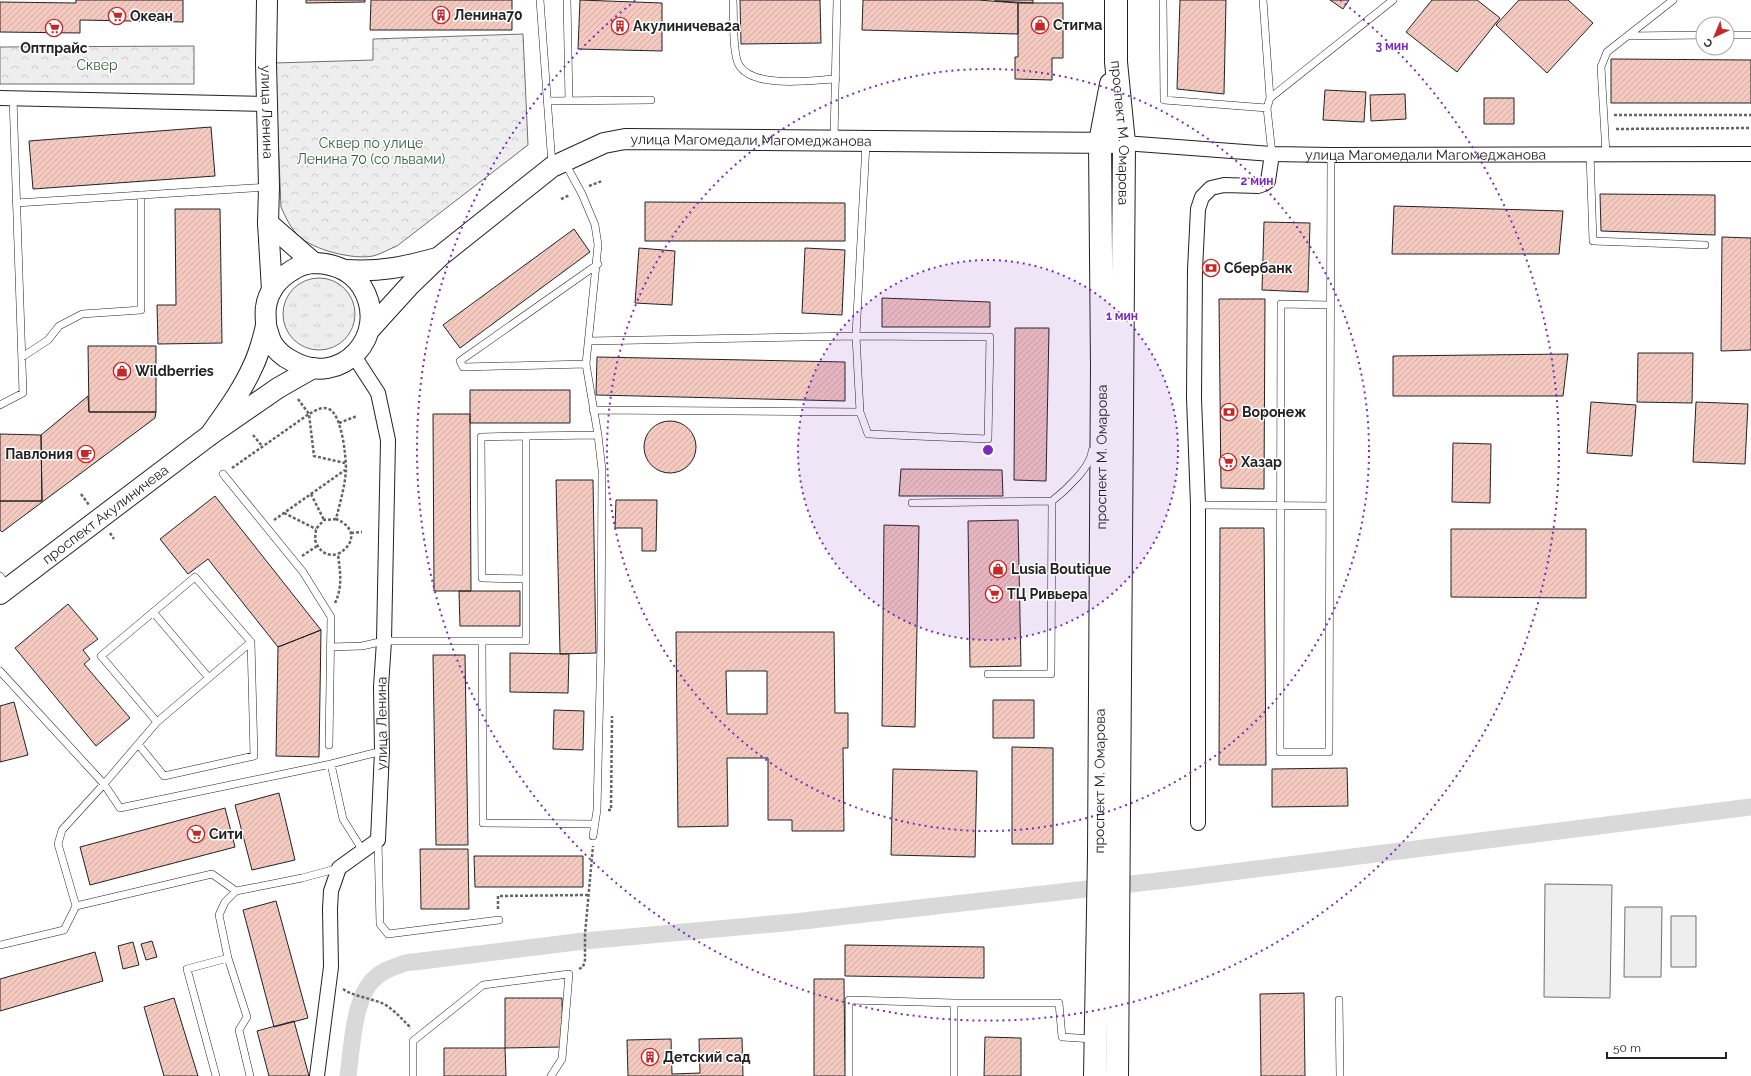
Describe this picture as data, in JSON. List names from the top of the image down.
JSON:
{
  "streets": {
    "main road": [
      "улица Ленина",
      "улица Магомедали Магомеджанова",
      "проспект М. Омарова",
      "улица Магомедали Магомеджановa",
      "проспект Акулиничева"
    ]
  },
  "crossings": [
    ["улица Ленина", "улица Магомедали Магомеджанова"],
    ["улица Ленина", "проспект Акулиничева"],
    ["улица Магомедали Магомеджанова", "проспект М. Омарова"],
    ["улица Магомедали Магомеджанова", "улица Магомедали Магомеджановa"],
    ["улица Магомедали Магомеджанова", "проспект Акулиничева"],
    ["проспект М. Омарова", "улица Магомедали Магомеджановa"]
  ],
  "parks": ["Сквер", "Сквер по улице Ленина 70 (со львами)"],
  "places": {
    "building": ["Ленина70", "Акулиничева2а", "Детский сад"],
    "supermarket": [
      "Океан",
      "Оптпрайс",
      "Хазар",
      "ТЦ Ривьера",
      "Сити"
    ],
    "shop": ["Стигма", "Wildberries", "Lusia Boutique"],
    "bank": ["Сбербанк", "Воронеж"],
    "cafe": ["Павлония"]
  },
  "scale_bar": "50 m",
  "north": "bottom left",
  "rings": ["3 мин", "2 мин", "1 мин"]
}
